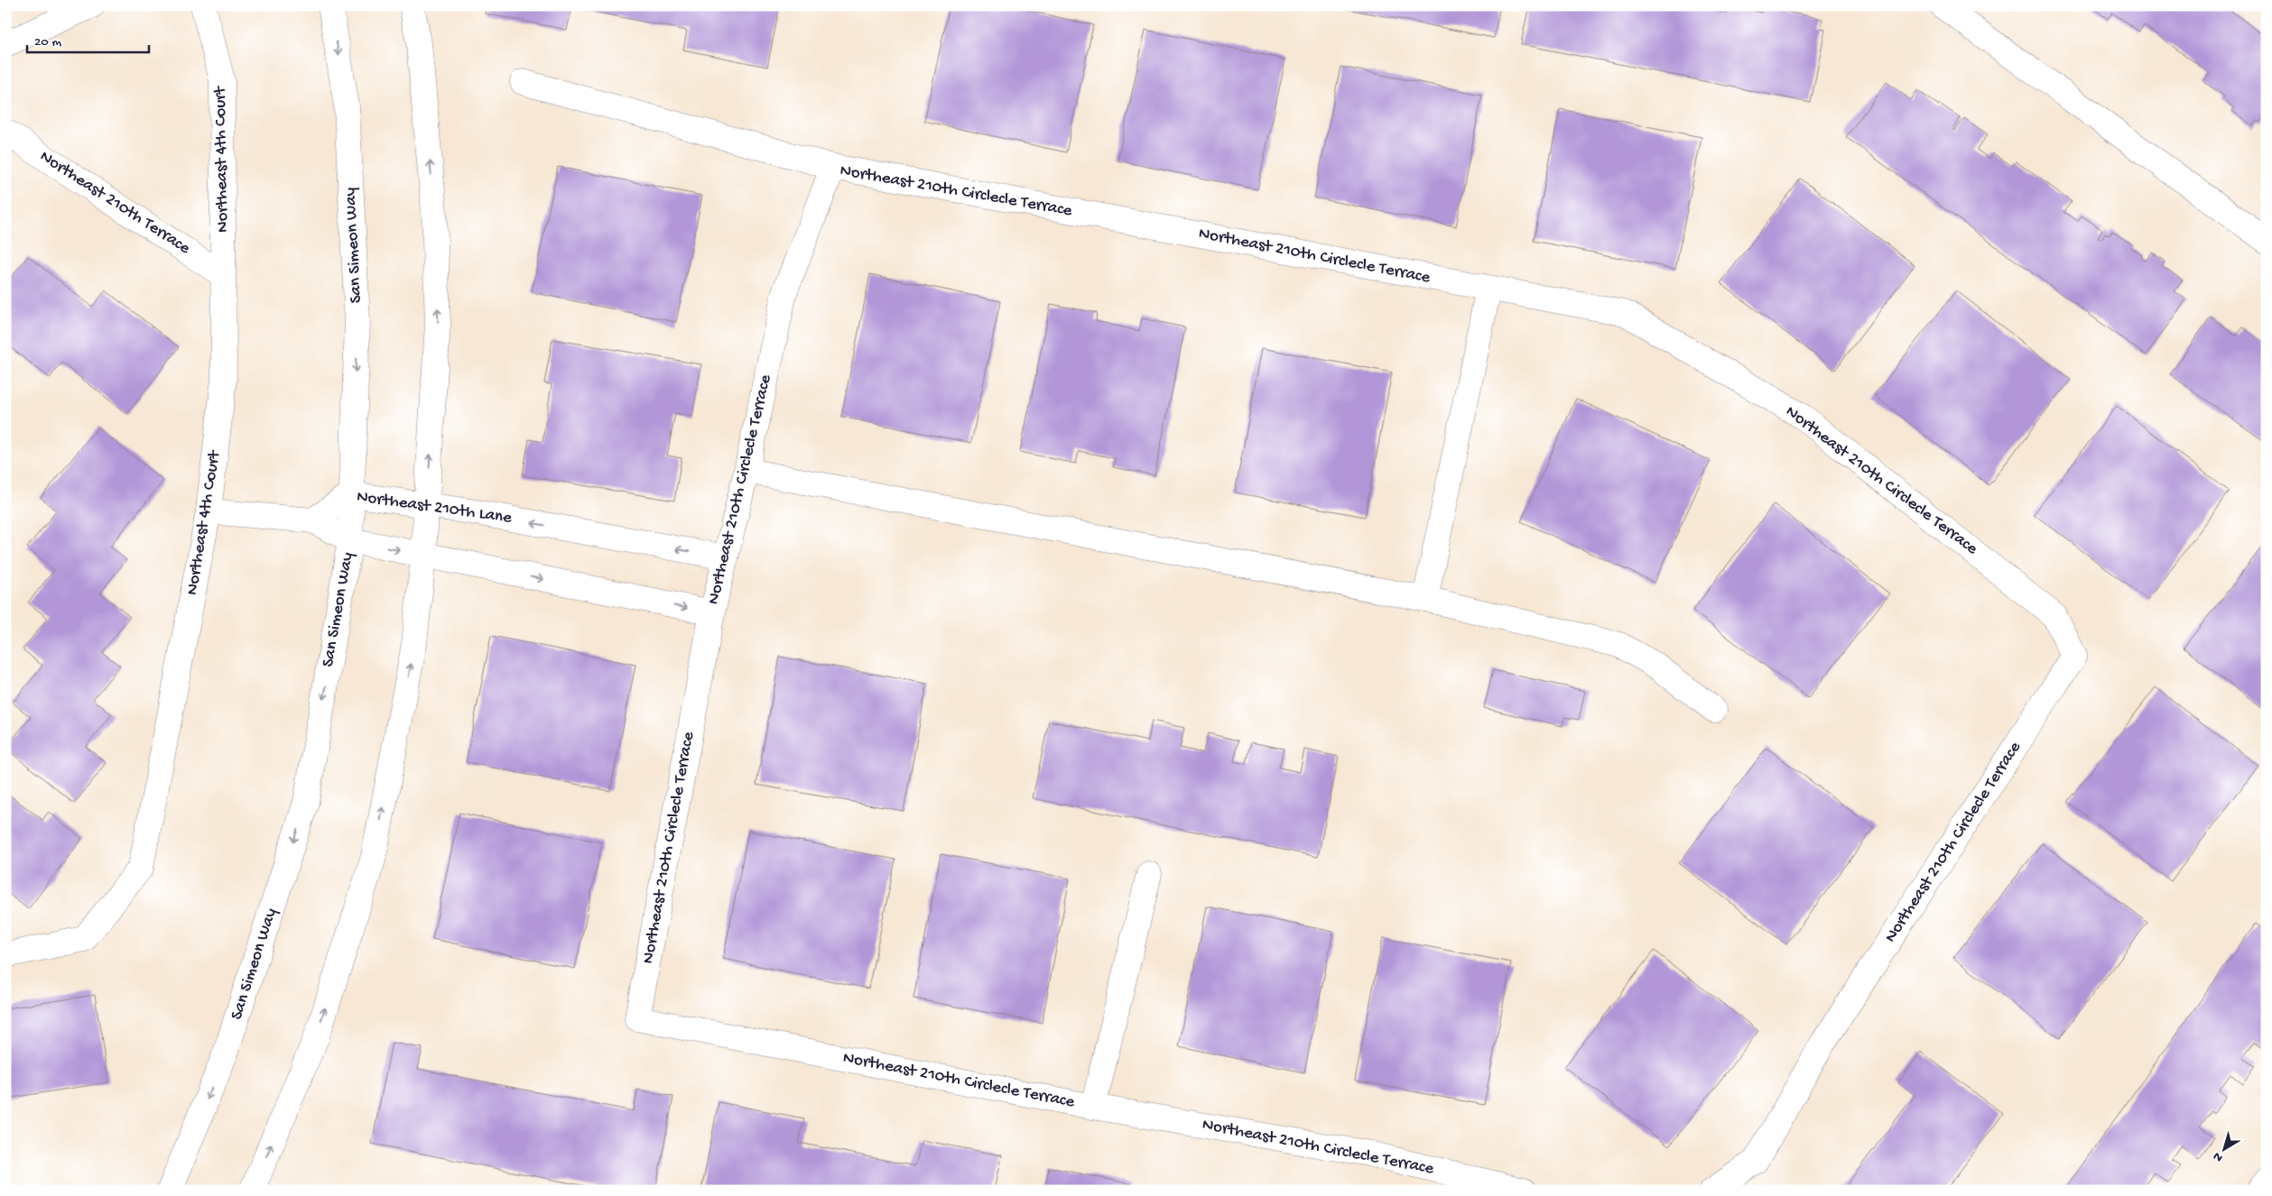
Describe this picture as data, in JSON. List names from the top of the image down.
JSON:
{
  "streets": {
    "street": [
      "Northeast 4th Court",
      "Northeast 210th Circlecle Terrace",
      "Northeast 210th Terrace",
      "San Simeon Way",
      "Northeast 210th Lane"
    ]
  },
  "crossings": [
    ["Northeast 4th Court", "Northeast 210th Terrace"],
    ["Northeast 210th Circlecle Terrace", "Northeast 210th Lane"],
    ["San Simeon Way", "Northeast 210th Lane"]
  ],
  "scale_bar": "20 m",
  "north": "bottom left"
}
